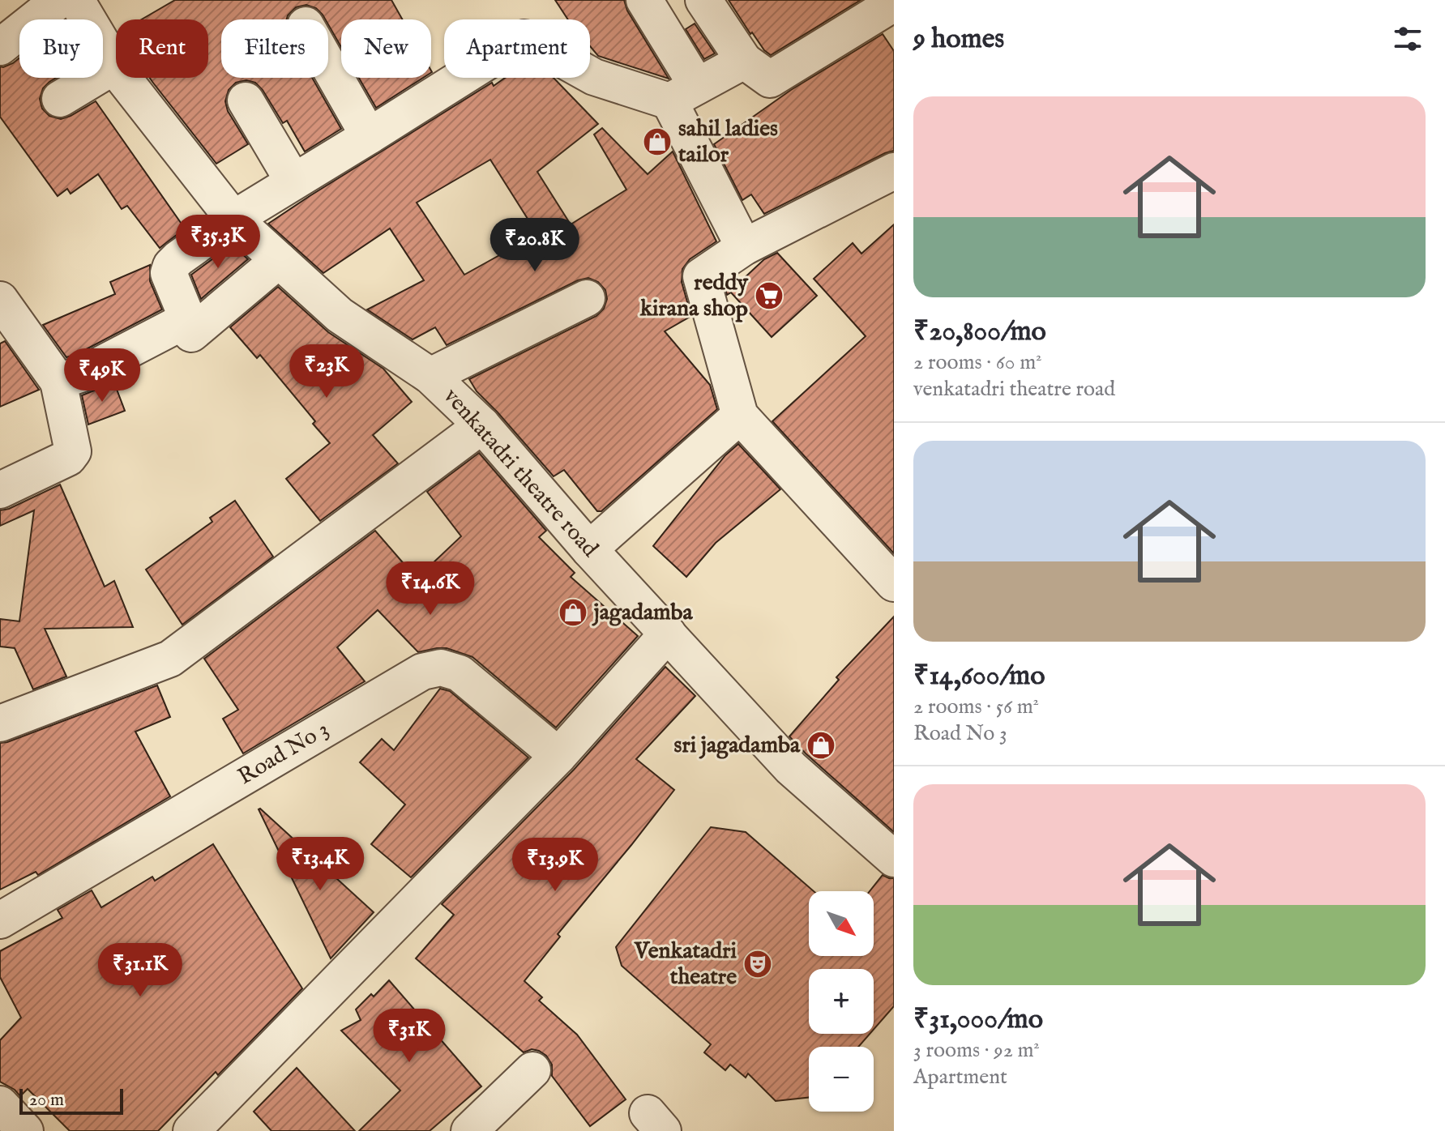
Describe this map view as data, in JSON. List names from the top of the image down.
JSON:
{
  "streets": {
    "street": ["venkatadri theatre road", "Road No 3"]
  },
  "places": {
    "shop": ["sahil ladies tailor", "jagadamba", "sri jagadamba"],
    "supermarket": ["reddy kirana shop"],
    "theatre": ["Venkatadri theatre"]
  },
  "scale_bar": "20 m",
  "north": "bottom right",
  "page": {
    "heading": "9 homes",
    "chip": [
      "Buy",
      "Rent",
      "Filters",
      "New",
      "Apartment"
    ],
    "list": [
      {
        "name": "₹20,800/mo",
        "note": "2 rooms · 60 m² · venkatadri theatre road"
      },
      {
        "name": "₹14,600/mo",
        "note": "2 rooms · 56 m² · Road No 3"
      },
      {
        "name": "₹31,000/mo",
        "note": "3 rooms · 92 m² · Apartment"
      }
    ],
    "price": [
      "₹35.3K",
      "₹20.8K",
      "₹23K",
      "₹49K",
      "₹14.6K",
      "₹13.4K",
      "₹13.9K",
      "₹31.1K",
      "₹31K"
    ],
    "map_buttons": ["+", "−"],
    "scale": "20 m"
  }
}
